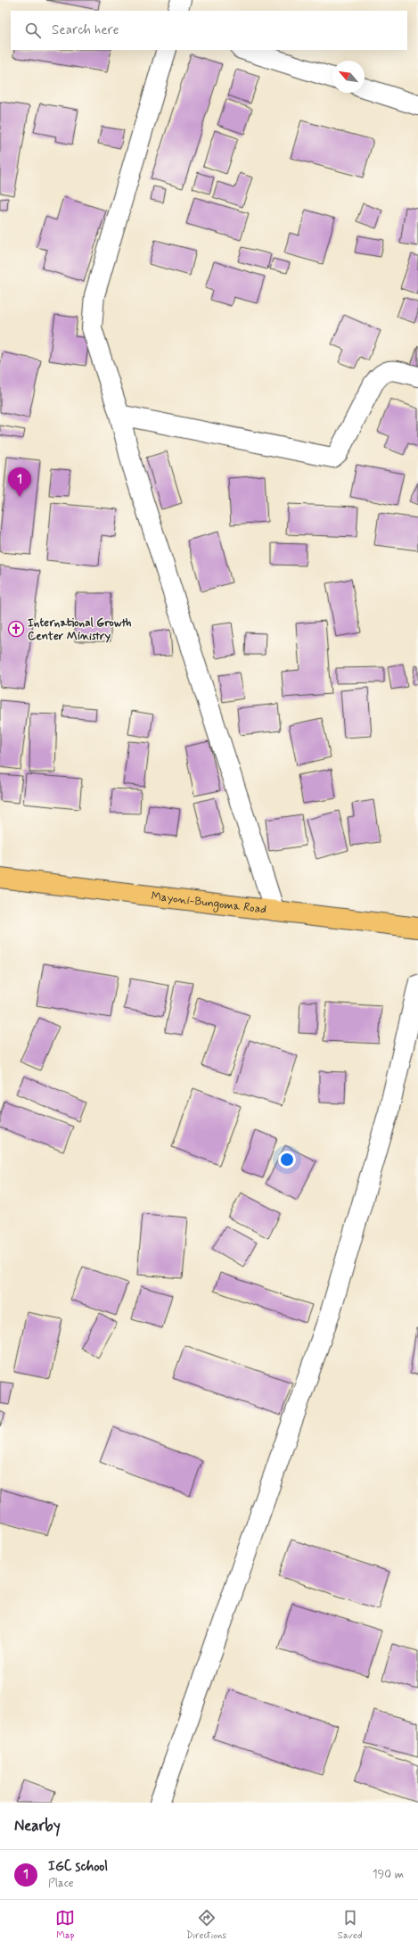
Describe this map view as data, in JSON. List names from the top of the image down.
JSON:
{
  "streets": {
    "main road": ["Mayoni-Bungoma Road"]
  },
  "places": {
    "church": ["International Growth Center Ministry"]
  },
  "north": "top left",
  "page": {
    "search": "Search here",
    "pins": "1",
    "heading": "Nearby",
    "list": [
      {
        "mark": "1",
        "name": "IGC school",
        "note": "Place",
        "value": "190 m"
      }
    ],
    "nav": ["Map", "Directions", "Saved"]
  }
}
